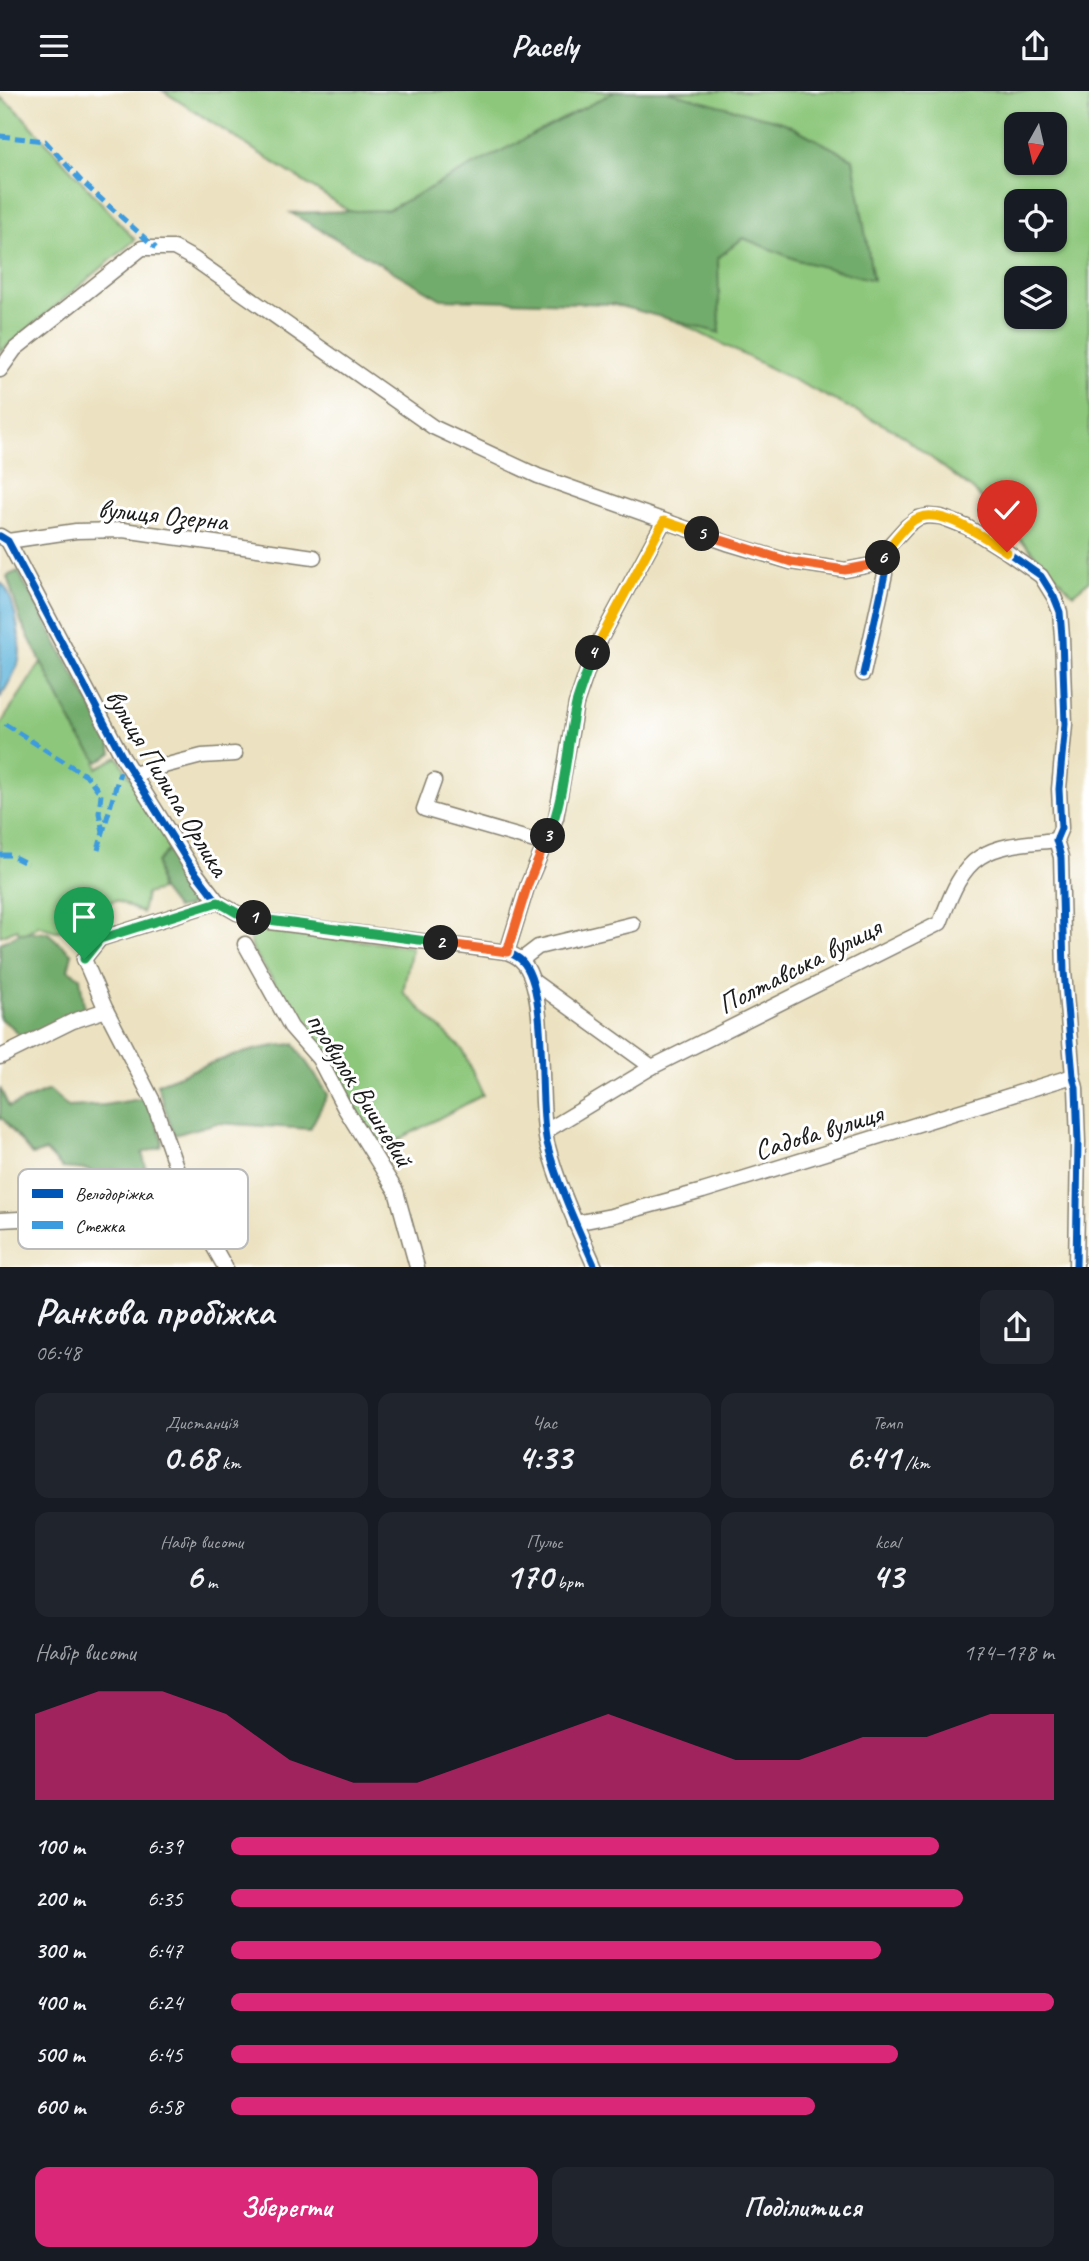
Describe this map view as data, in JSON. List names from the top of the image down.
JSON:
{
  "streets": {
    "street": [
      "вулиця Озерна",
      "вулиця Пилипа Орлика",
      "Полтавська вулиця",
      "провулок Вишневий",
      "Садова вулиця"
    ]
  },
  "crossings": [
    ["вулиця Озерна", "вулиця Пилипа Орлика"]
  ],
  "legend": ["Велодоріжка", "Стежка"],
  "north": "bottom",
  "page": {
    "header": "Pacely",
    "pins": [
      "5",
      "6",
      "4",
      "3",
      "1",
      "2"
    ],
    "heading": ["Ранкова пробіжка", "06:48"],
    "stats": [
      ["Дистанція", "0.68 km"],
      ["Час", "4:33"],
      ["Темп", "6:41 /km"],
      ["Набір висоти", "6 m"],
      ["Пульс", "170 bpm"],
      ["kcal", "43"]
    ],
    "chart": ["Набір висоти", "174–178 m"],
    "list": [
      {
        "name": "100 m",
        "note": "6:39"
      },
      {
        "name": "200 m",
        "note": "6:35"
      },
      {
        "name": "300 m",
        "note": "6:47"
      },
      {
        "name": "400 m",
        "note": "6:24"
      },
      {
        "name": "500 m",
        "note": "6:45"
      },
      {
        "name": "600 m",
        "note": "6:58"
      }
    ],
    "buttons": ["Зберегти", "Поділитися"]
  }
}
